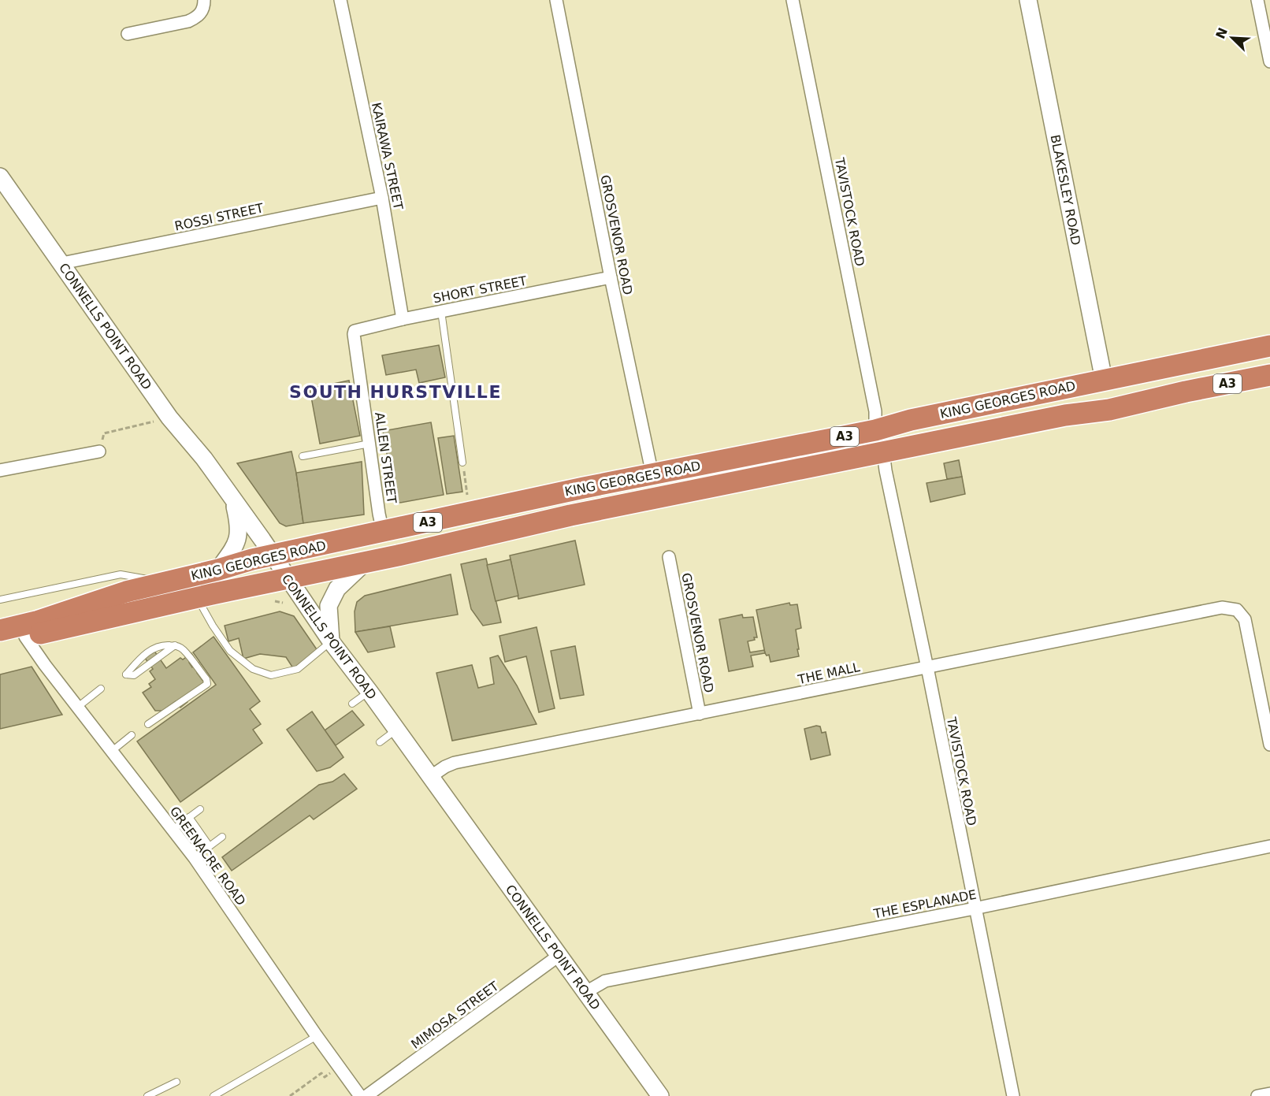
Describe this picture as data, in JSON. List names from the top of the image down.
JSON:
{
  "streets": {
    "highway": ["A3", "KING GEORGES ROAD"],
    "street": [
      "KAIRAWA STREET",
      "BLAKESLEY ROAD",
      "TAVISTOCK ROAD",
      "ROSSI STREET",
      "GROSVENOR ROAD",
      "SHORT STREET",
      "CONNELLS POINT ROAD",
      "ALLEN STREET",
      "THE MALL",
      "GREENACRE ROAD",
      "THE ESPLANADE",
      "MIMOSA STREET"
    ]
  },
  "crossings": [
    ["KAIRAWA STREET", "ROSSI STREET"],
    ["KAIRAWA STREET", "SHORT STREET"],
    ["BLAKESLEY ROAD", "KING GEORGES ROAD"],
    ["TAVISTOCK ROAD", "KING GEORGES ROAD"],
    ["TAVISTOCK ROAD", "THE MALL"],
    ["TAVISTOCK ROAD", "THE ESPLANADE"],
    ["ROSSI STREET", "CONNELLS POINT ROAD"],
    ["GROSVENOR ROAD", "SHORT STREET"],
    ["GROSVENOR ROAD", "KING GEORGES ROAD"],
    ["GROSVENOR ROAD", "THE MALL"],
    ["SHORT STREET", "ALLEN STREET"],
    ["CONNELLS POINT ROAD", "KING GEORGES ROAD"],
    ["CONNELLS POINT ROAD", "THE MALL"],
    ["CONNELLS POINT ROAD", "THE ESPLANADE"],
    ["CONNELLS POINT ROAD", "MIMOSA STREET"],
    ["KING GEORGES ROAD", "ALLEN STREET"],
    ["KING GEORGES ROAD", "GREENACRE ROAD"]
  ],
  "districts": ["SOUTH HURSTVILLE"],
  "north": "top left"
}
